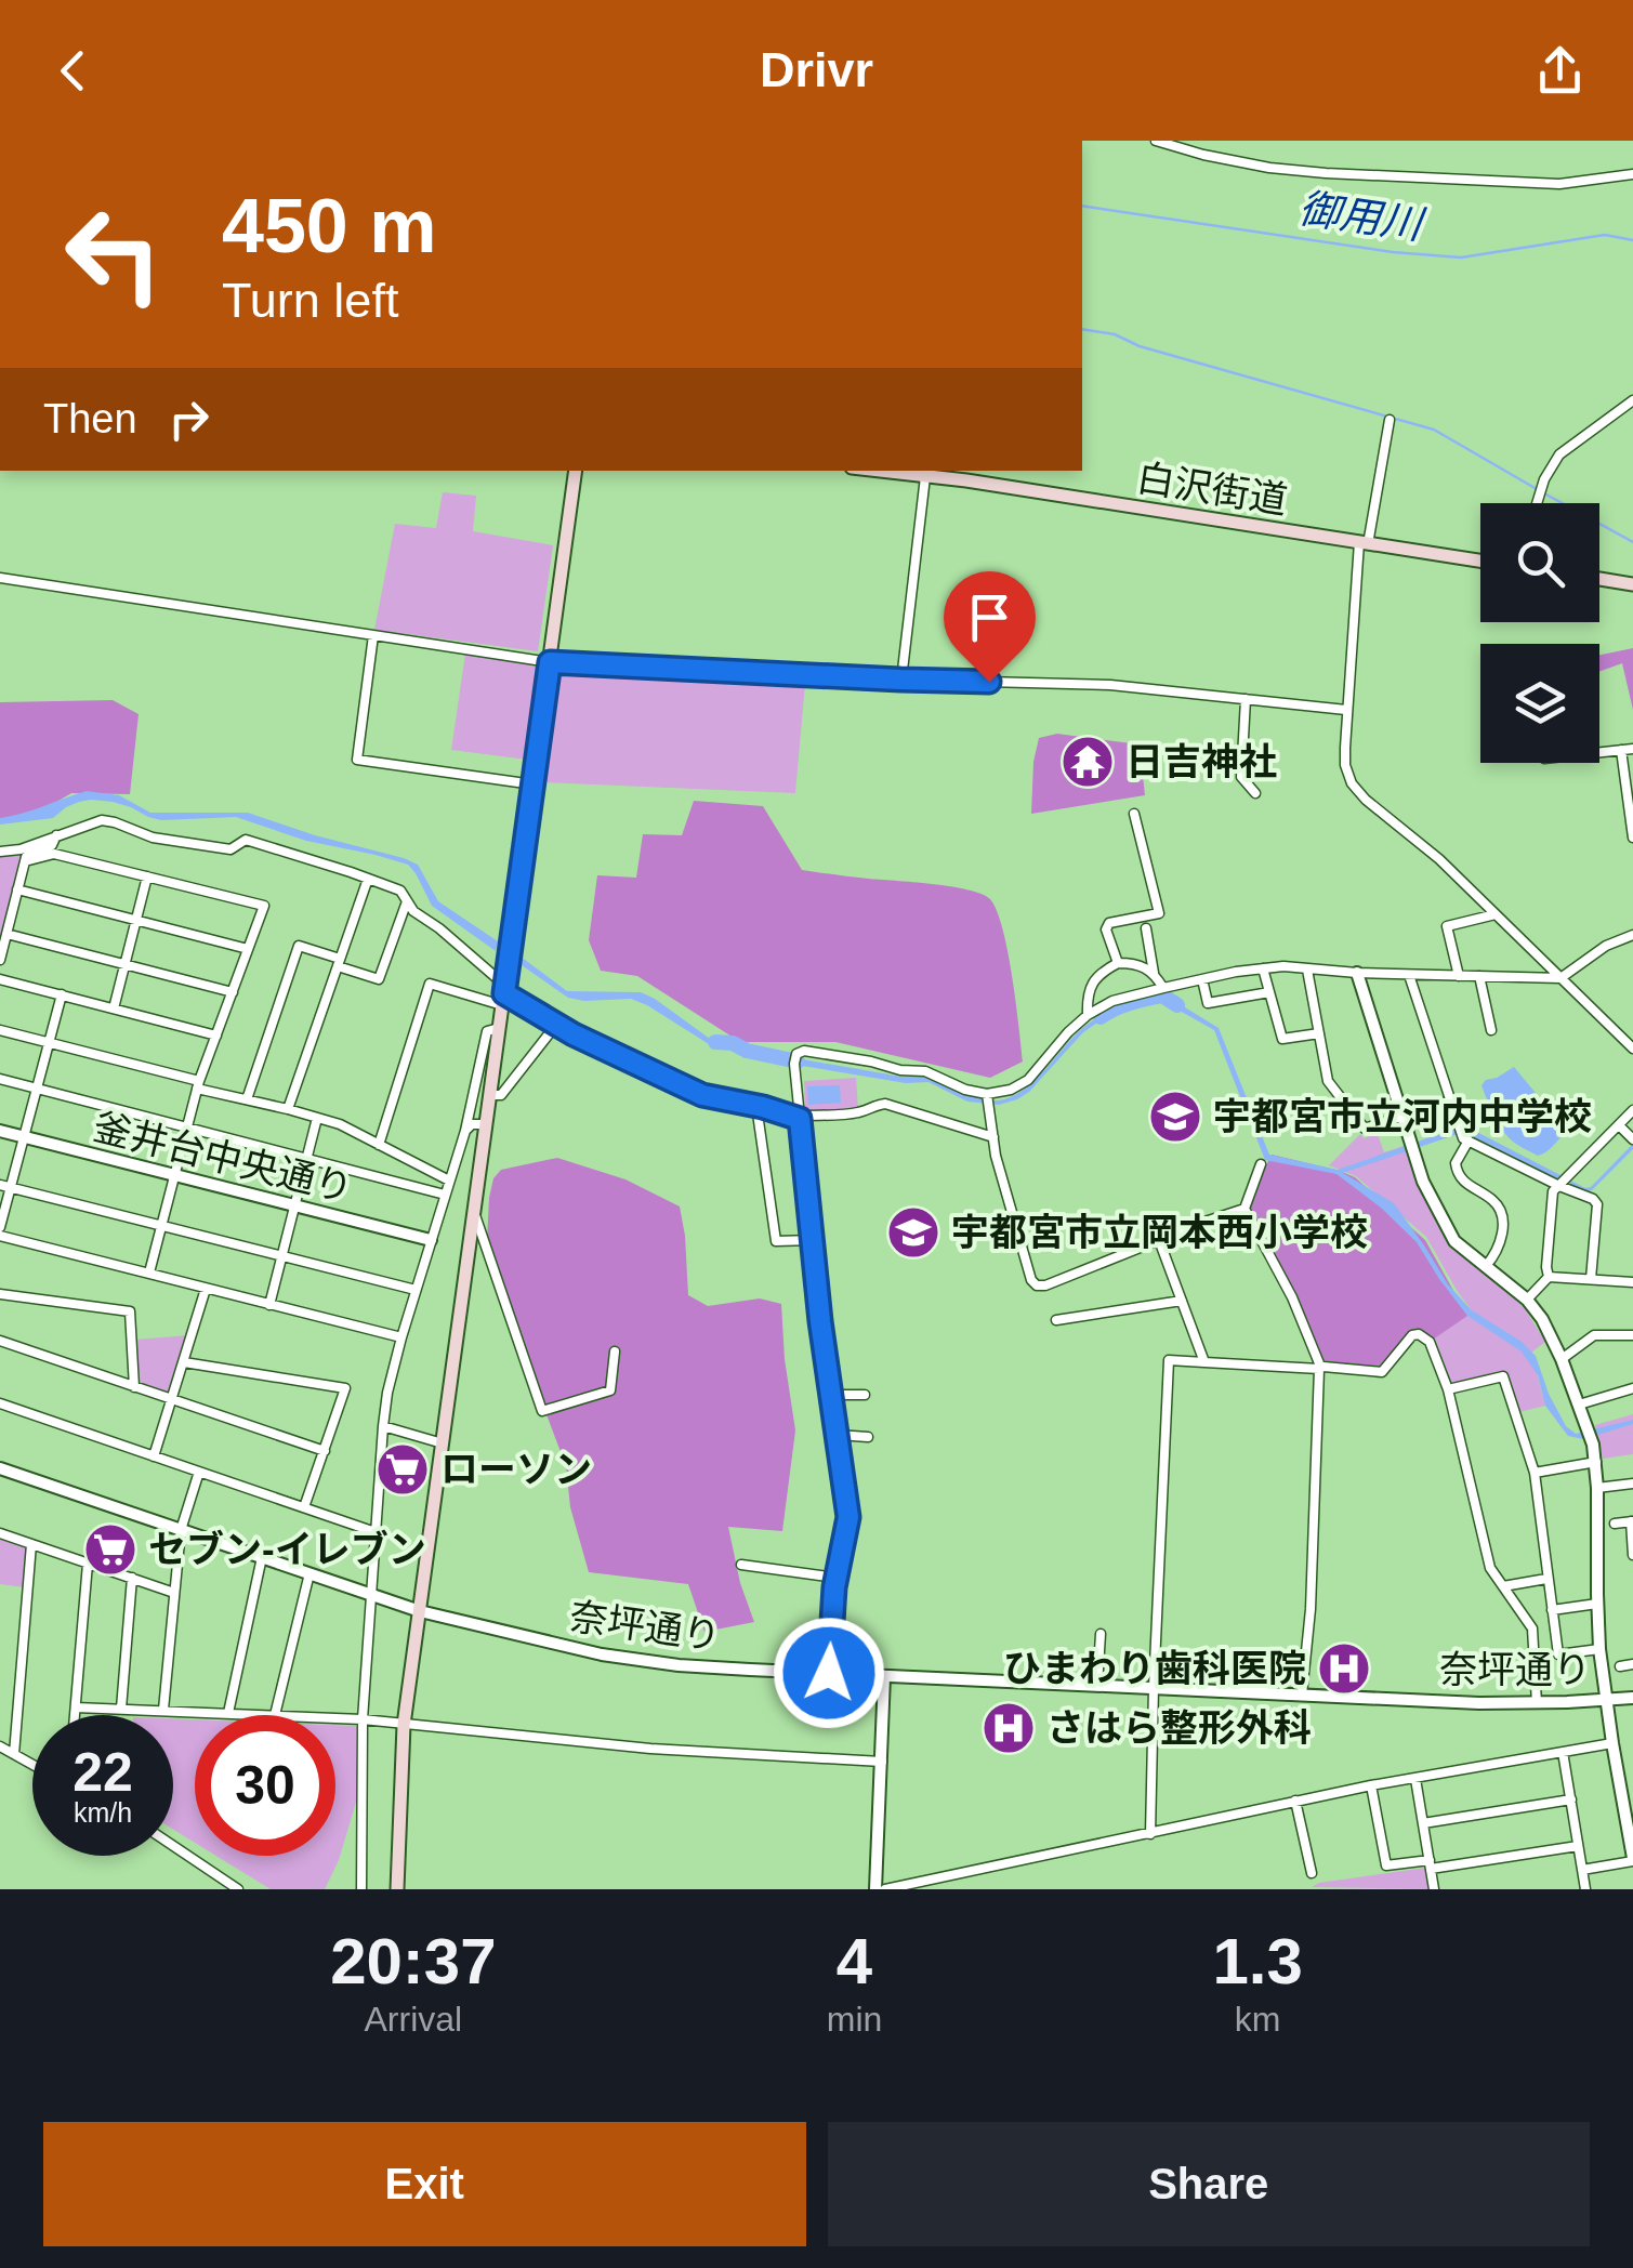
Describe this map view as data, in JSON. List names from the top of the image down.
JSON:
{
  "streets": {
    "main road": ["白沢街道"],
    "street": ["釜井台中央通り", "奈坪通り"]
  },
  "water": ["御用川"],
  "places": {
    "temple": ["日吉神社"],
    "school or university": ["宇都宮市立河内中学校", "宇都宮市立岡本西小学校"],
    "supermarket": ["ローソン", "セブン-イレブン"],
    "hospital": ["ひまわり歯科医院", "さはら整形外科"]
  },
  "page": {
    "header": "Drivr",
    "turn": ["450 m", "Turn left"],
    "then": "Then",
    "speed": "22 km/h",
    "limit": "30",
    "eta": [
      "20:37",
      "Arrival",
      "4",
      "min",
      "1.3",
      "km"
    ],
    "buttons": ["Exit", "Share"]
  }
}
